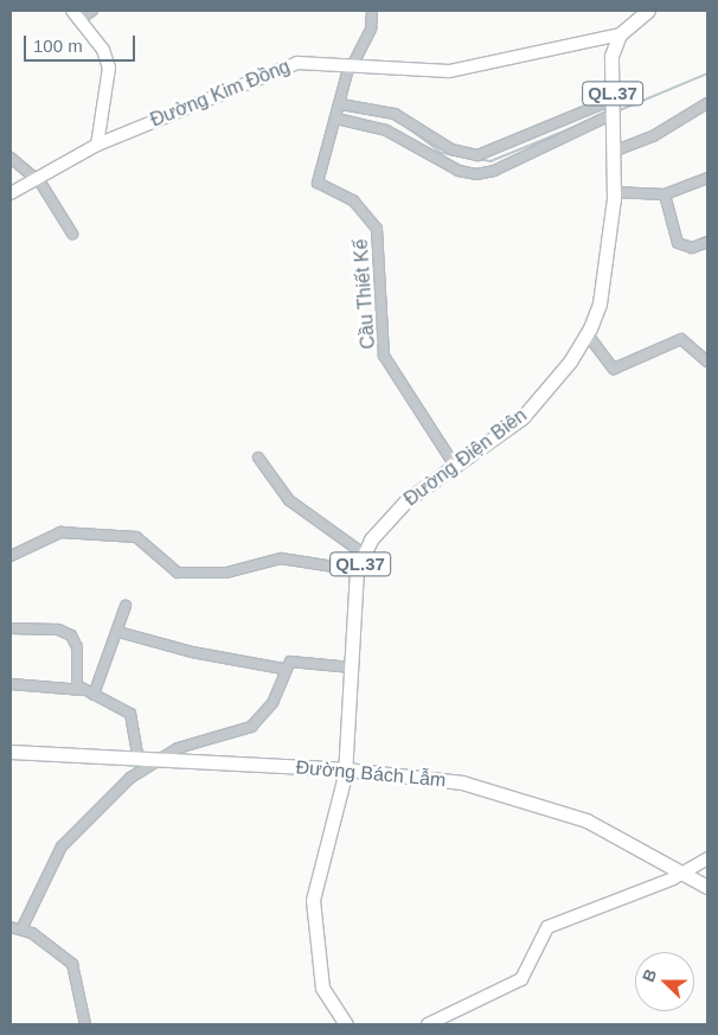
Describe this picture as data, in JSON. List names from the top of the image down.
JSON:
{
  "streets": {
    "main road": ["QL.37", "Đường Điện Biên", "Đường Bách Lẫm"],
    "street": ["Đường Kim Đồng", "Cầu Thiết Kế"]
  },
  "crossings": [
    ["Đường Kim Đồng", "Cầu Thiết Kế"],
    ["Đường Kim Đồng", "Đường Điện Biên"],
    ["Cầu Thiết Kế", "Đường Điện Biên"],
    ["Đường Điện Biên", "Đường Bách Lẫm"]
  ],
  "scale_bar": "100 m",
  "north": "left"
}
